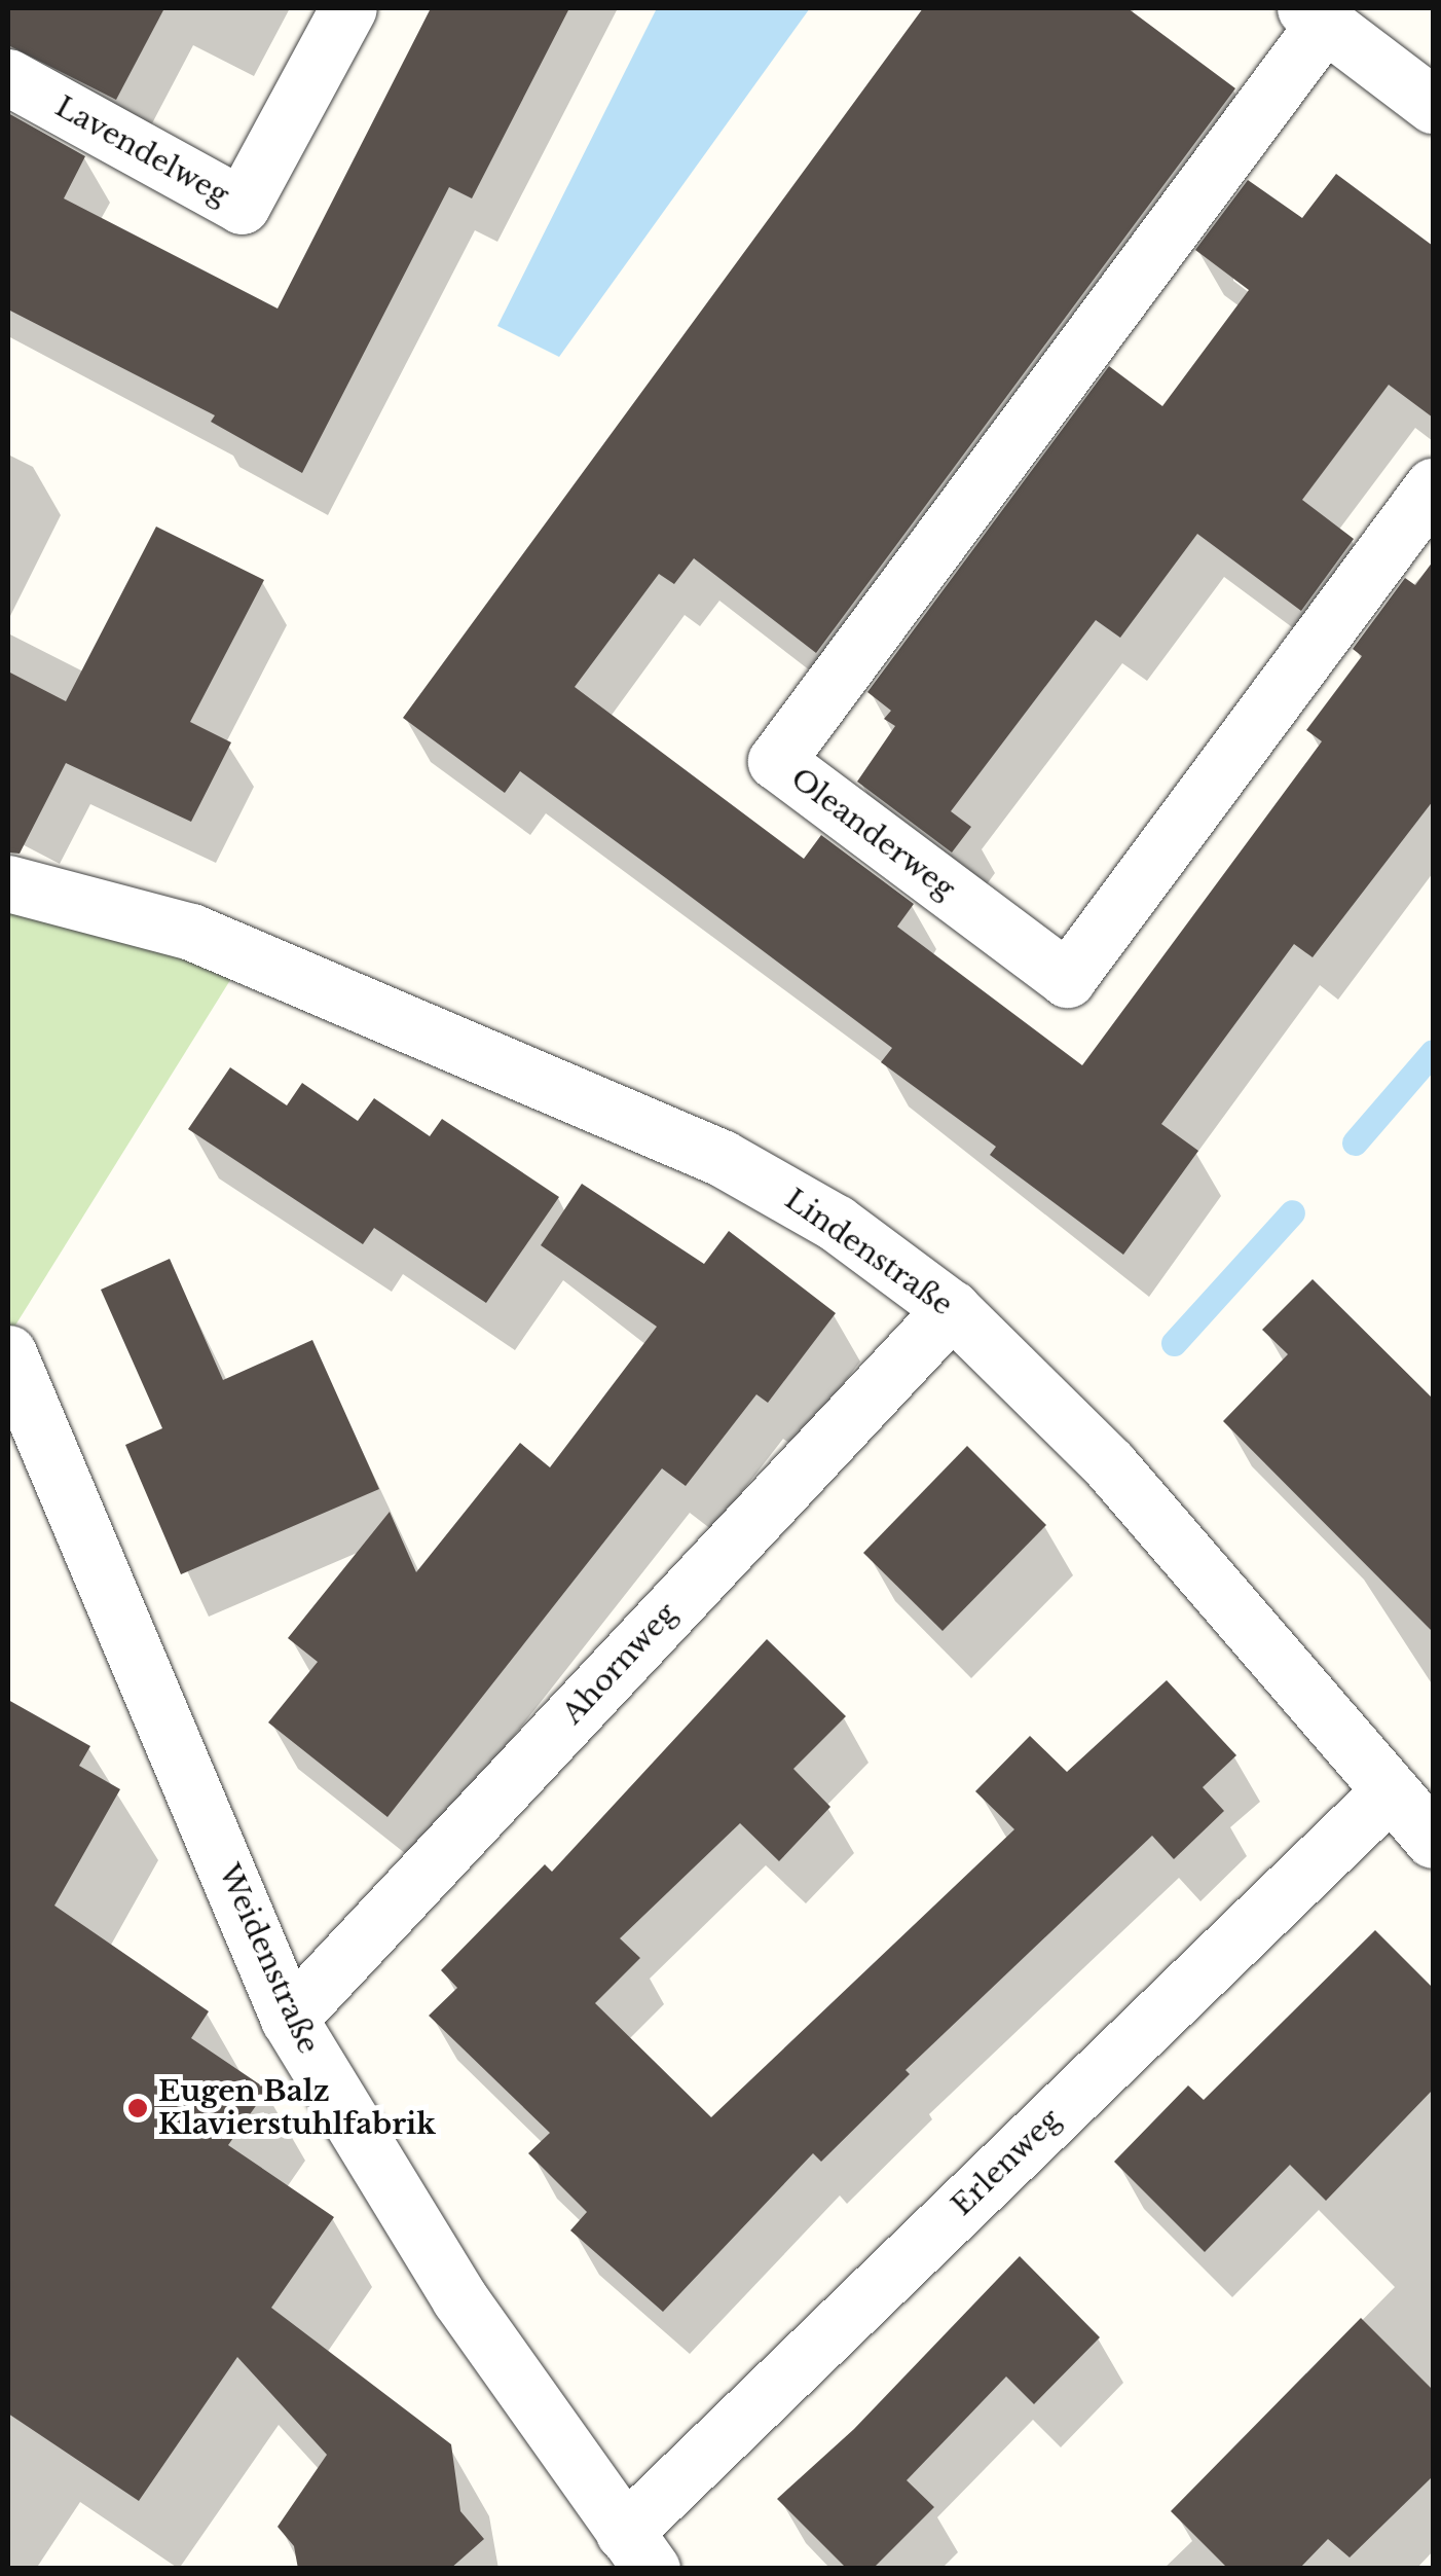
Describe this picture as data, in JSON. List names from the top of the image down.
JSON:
{
  "streets": {
    "street": [
      "Lavendelweg",
      "Oleanderweg",
      "Lindenstraße",
      "Ahornweg",
      "Weidenstraße",
      "Erlenweg"
    ]
  },
  "crossings": [
    ["Lindenstraße", "Ahornweg"],
    ["Lindenstraße", "Erlenweg"],
    ["Ahornweg", "Weidenstraße"],
    ["Weidenstraße", "Erlenweg"]
  ],
  "places": ["Eugen Balz Klavierstuhlfabrik"]
}
